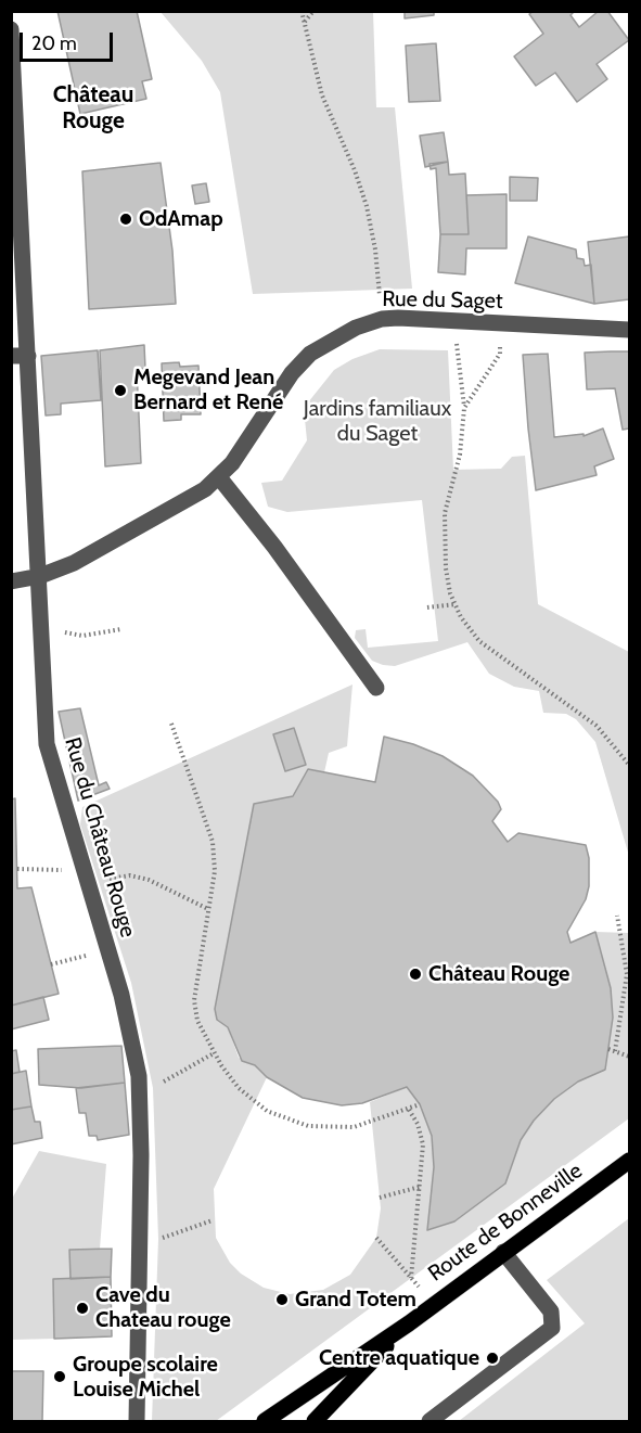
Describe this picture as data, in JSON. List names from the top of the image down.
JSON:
{
  "streets": {
    "main road": ["Route de Bonneville"],
    "street": ["Rue du Saget", "Rue du Château Rouge"]
  },
  "crossings": [
    ["Rue du Saget", "Rue du Château Rouge"]
  ],
  "districts": ["Château Rouge"],
  "parks": ["Jardins familiaux du Saget"],
  "places": [
    "OdAmap",
    "Megevand Jean Bernard et René",
    "Château Rouge",
    "Grand Totem",
    "Cave du Chateau rouge",
    "Centre aquatique",
    "Groupe scolaire Louise Michel"
  ],
  "scale_bar": "20 m"
}
